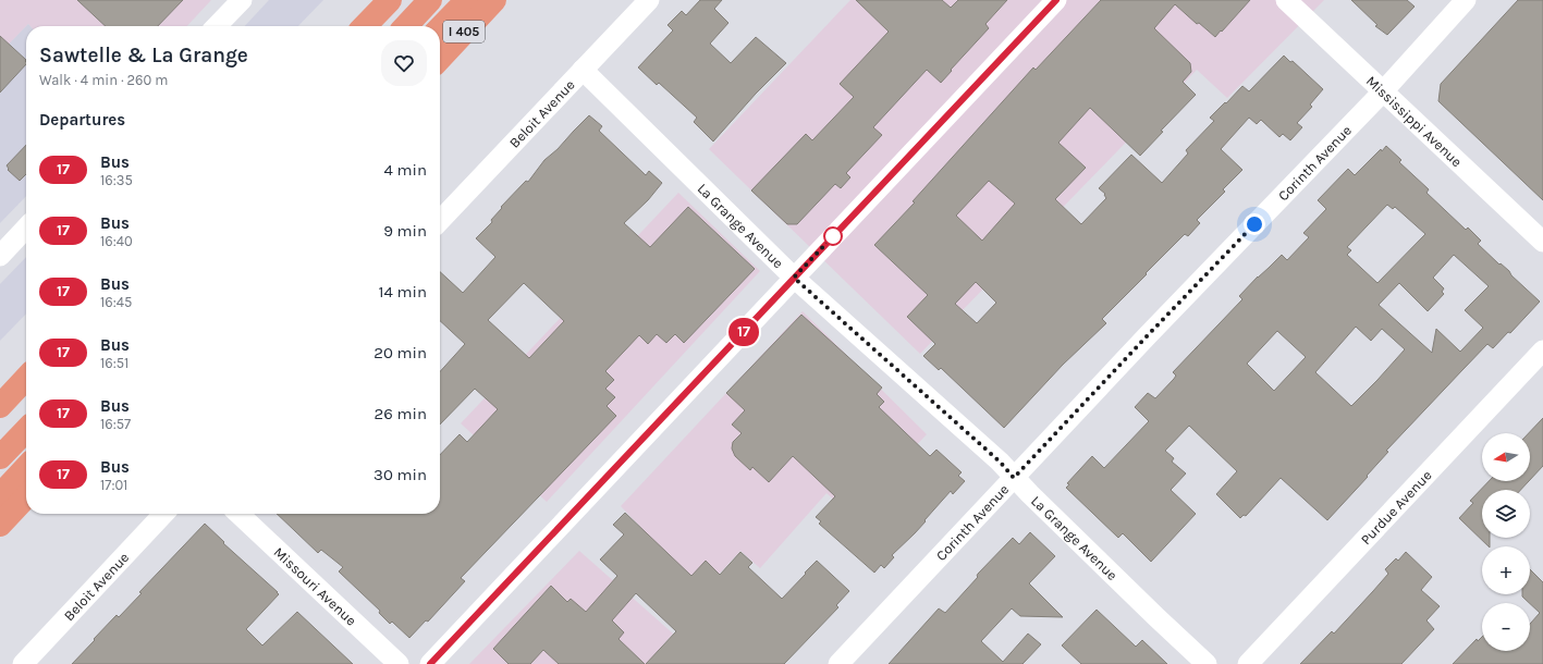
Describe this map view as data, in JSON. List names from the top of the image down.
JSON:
{
  "streets": {
    "highway": ["I 405"],
    "street": [
      "Beloit Avenue",
      "Mississippi Avenue",
      "Corinth Avenue",
      "La Grange Avenue",
      "Purdue Avenue",
      "Missouri Avenue"
    ]
  },
  "crossings": [
    ["Beloit Avenue", "La Grange Avenue"],
    ["Mississippi Avenue", "Corinth Avenue"],
    ["Corinth Avenue", "La Grange Avenue"]
  ],
  "lines": ["bus line 17"],
  "north": "left",
  "page": {
    "on_map": "17",
    "heading": [
      ["Sawtelle & La Grange", "Walk · 4 min · 260 m"],
      "Departures"
    ],
    "list": [
      {
        "mark": "17",
        "name": "Bus",
        "note": "16:35",
        "value": "4 min"
      },
      {
        "mark": "17",
        "name": "Bus",
        "note": "16:40",
        "value": "9 min"
      },
      {
        "mark": "17",
        "name": "Bus",
        "note": "16:45",
        "value": "14 min"
      },
      {
        "mark": "17",
        "name": "Bus",
        "note": "16:51",
        "value": "20 min"
      },
      {
        "mark": "17",
        "name": "Bus",
        "note": "16:57",
        "value": "26 min"
      },
      {
        "mark": "17",
        "name": "Bus",
        "note": "17:01",
        "value": "30 min"
      }
    ],
    "map_buttons": ["+", "−"]
  }
}
